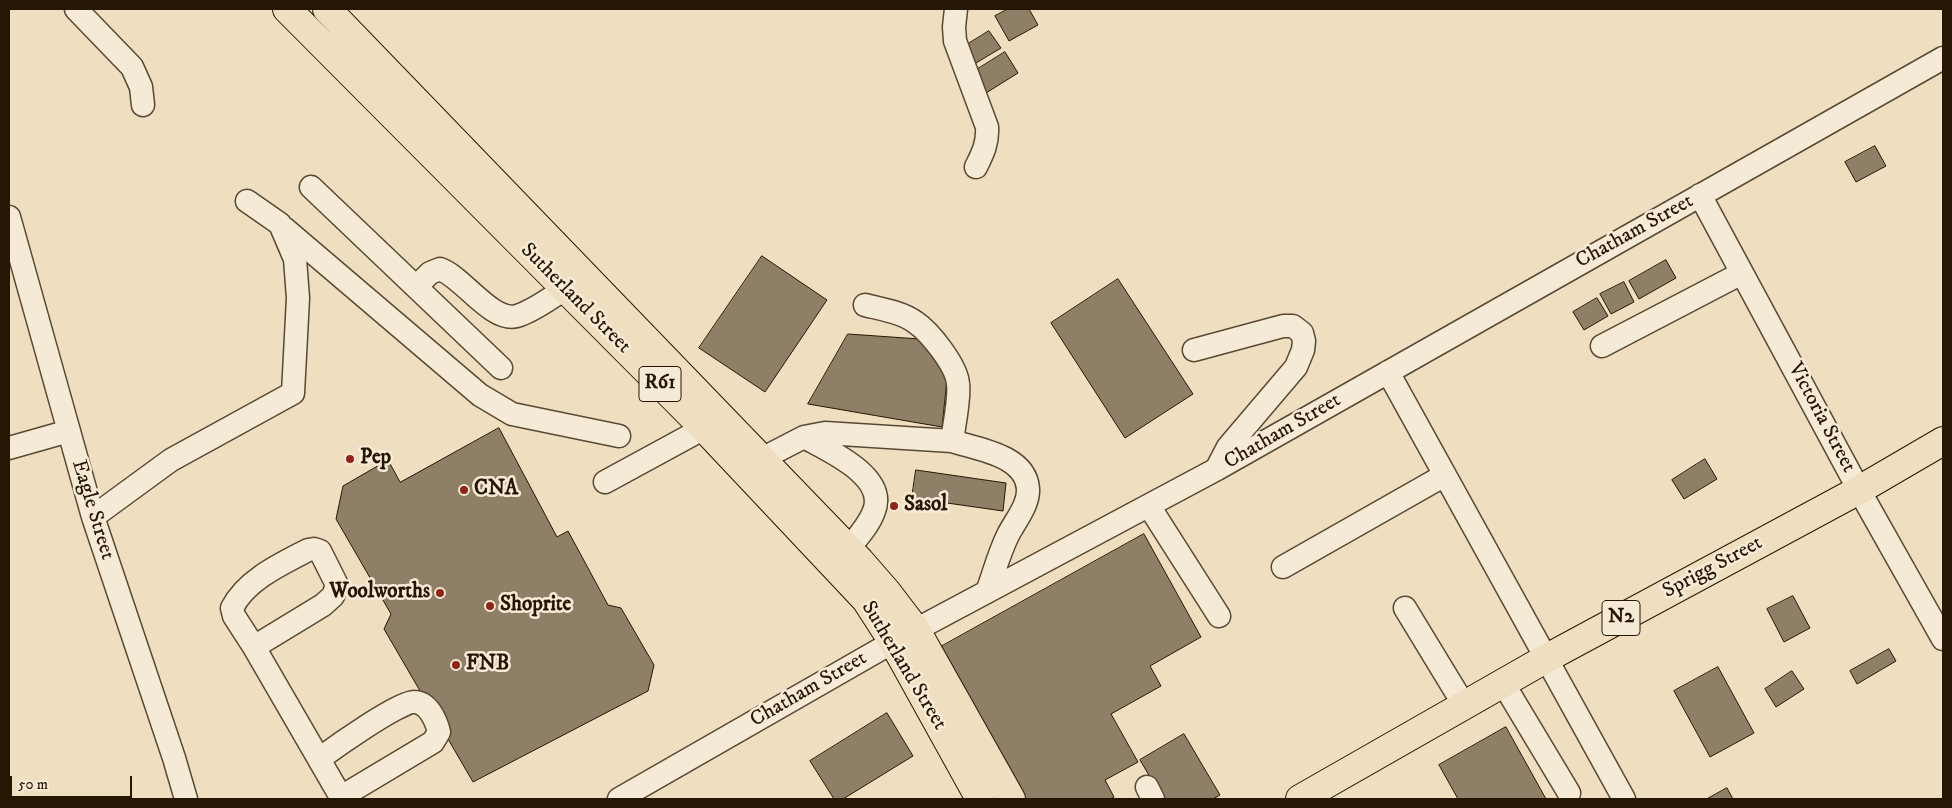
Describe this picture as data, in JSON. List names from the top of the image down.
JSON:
{
  "streets": {
    "main road": [
      "Sutherland Street",
      "R61",
      "Sprigg Street",
      "N2"
    ],
    "street": ["Chatham Street", "Victoria Street", "Eagle Street"]
  },
  "crossings": [
    ["Chatham Street", "Sutherland Street"],
    ["Chatham Street", "Victoria Street"],
    ["Victoria Street", "Sprigg Street"]
  ],
  "places": [
    "Pep",
    "CNA",
    "Sasol",
    "Woolworths",
    "Shoprite",
    "FNB"
  ],
  "scale_bar": "50 m"
}
